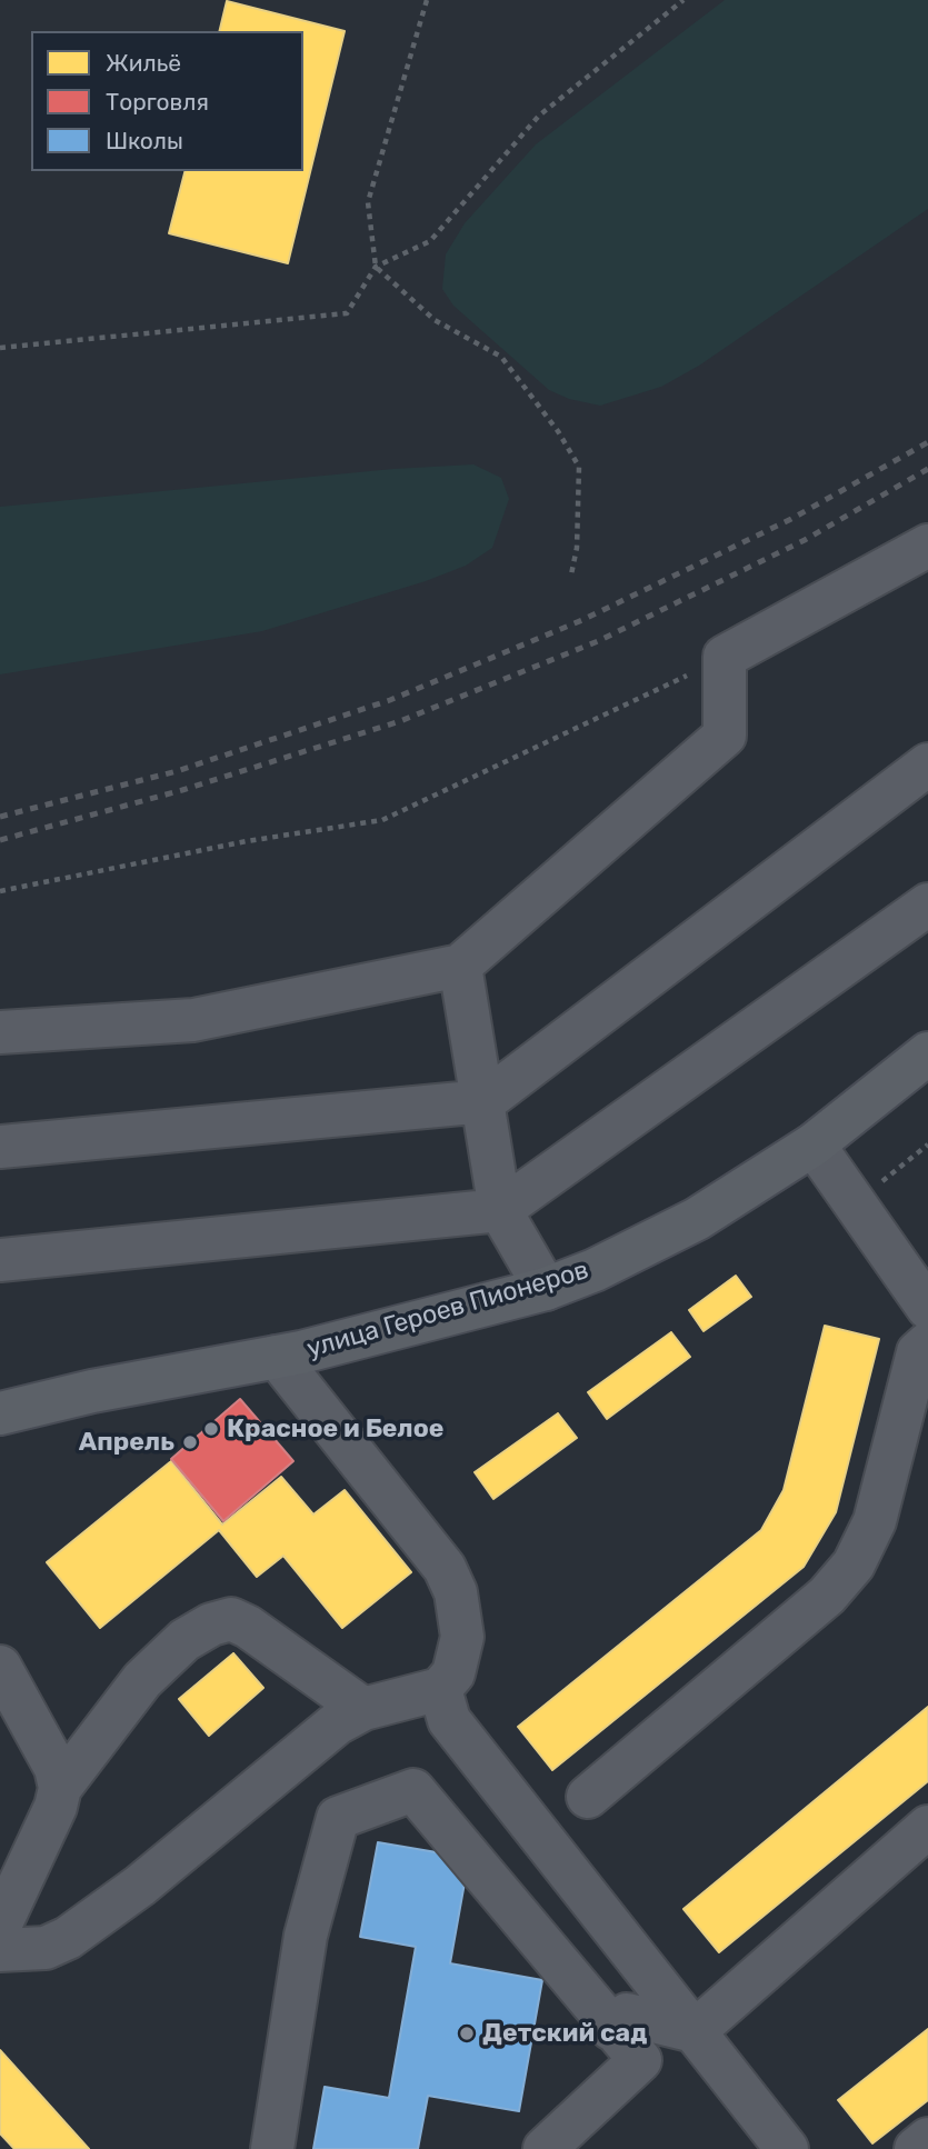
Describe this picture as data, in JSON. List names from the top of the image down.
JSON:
{
  "streets": {
    "main road": ["улица Героев Пионеров"]
  },
  "places": ["Красное и Белое", "Апрель", "Детский сад"],
  "legend": ["Жильё", "Торговля", "Школы"]
}
